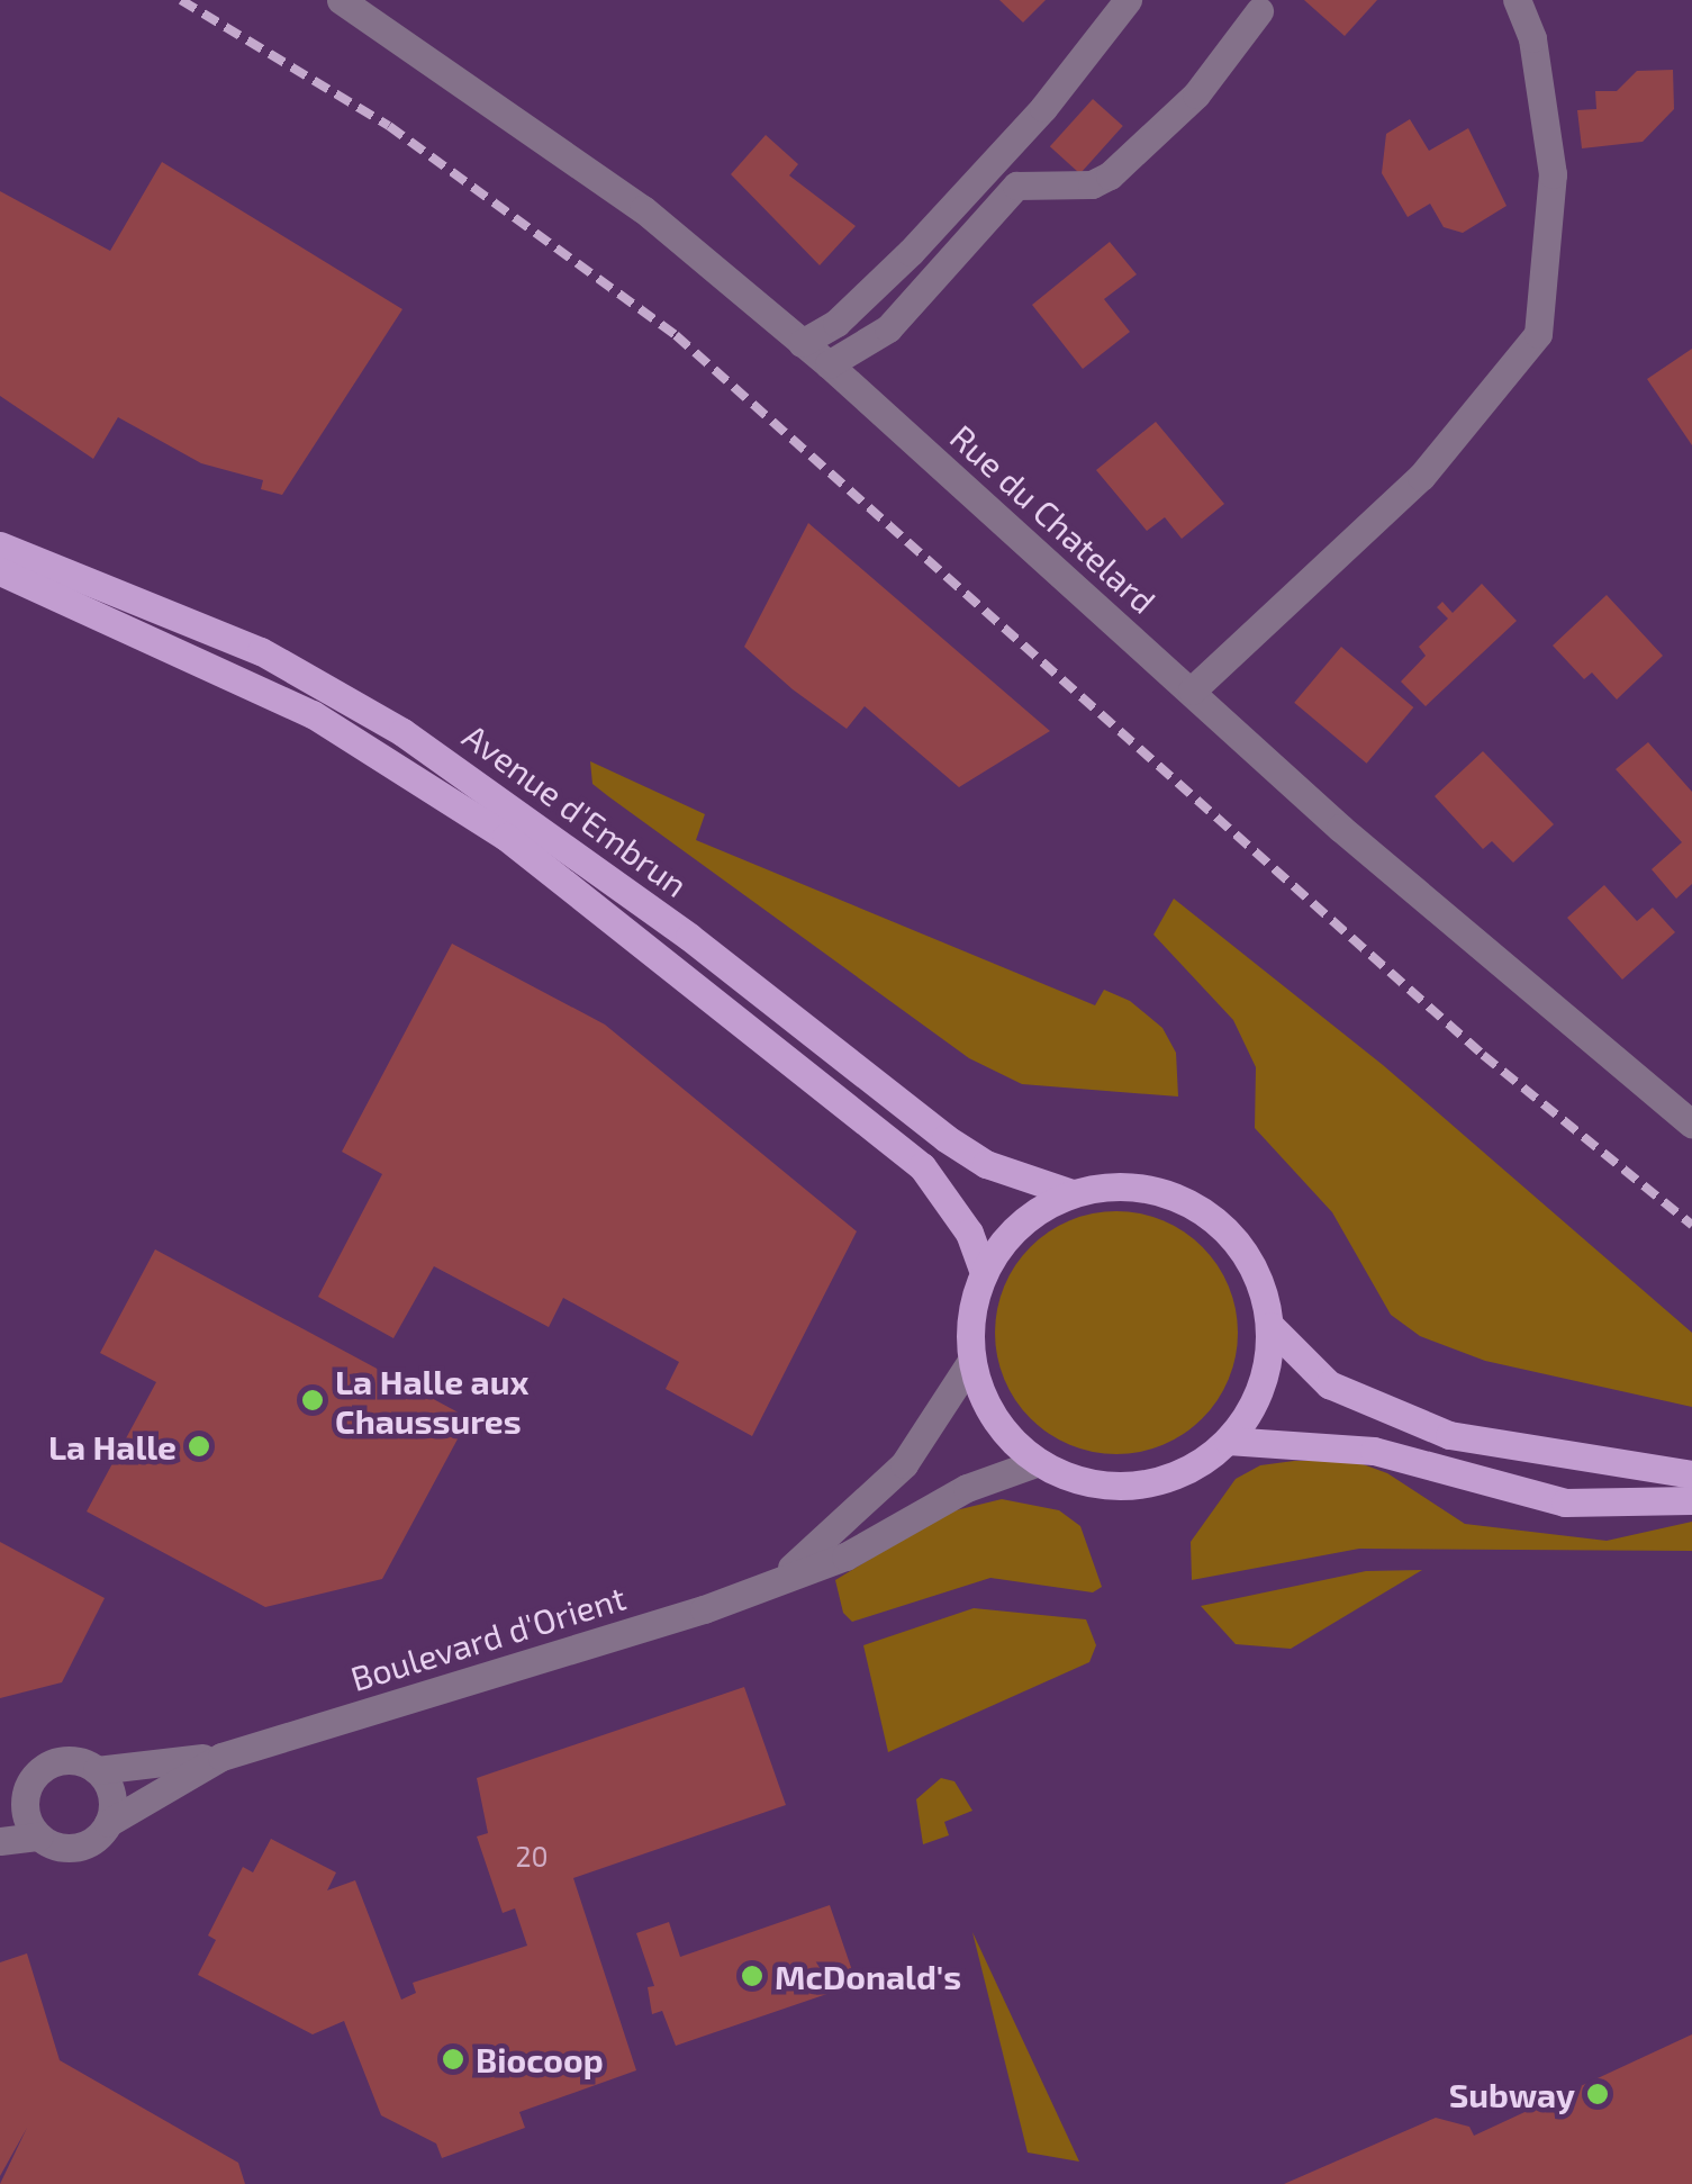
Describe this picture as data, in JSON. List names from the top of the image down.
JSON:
{
  "streets": {
    "main road": ["Avenue d'Embrun"],
    "street": ["Rue du Chatelard", "Boulevard d'Orient"]
  },
  "crossings": [
    ["Avenue d'Embrun", "Boulevard d'Orient"]
  ],
  "places": [
    "La Halle aux Chaussures",
    "La Halle",
    "McDonald's",
    "Biocoop",
    "Subway"
  ],
  "house_numbers": ["20"]
}
